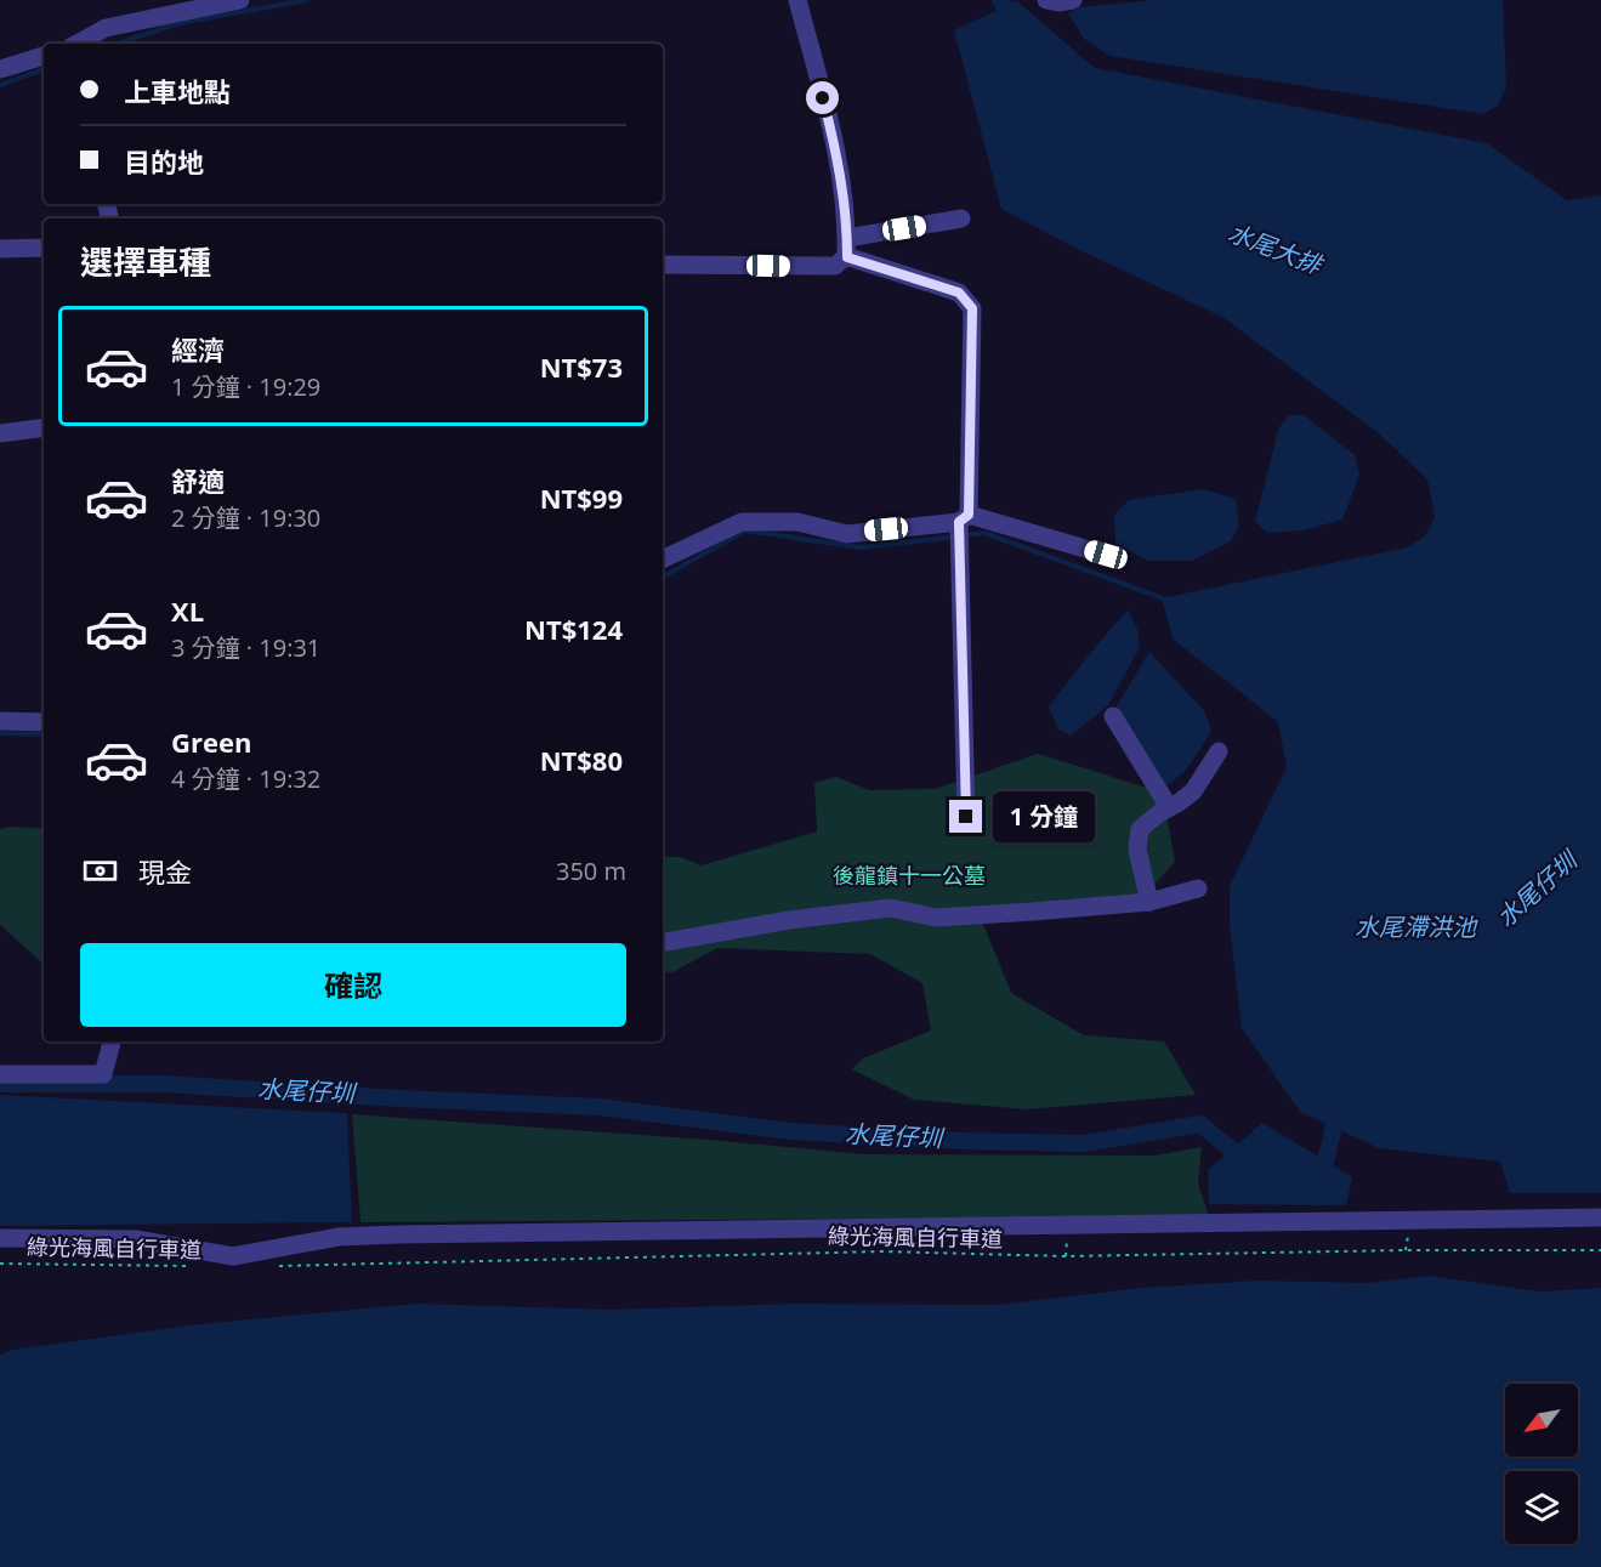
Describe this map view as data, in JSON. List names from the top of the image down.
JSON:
{
  "streets": {
    "path": ["綠光海風自行車道"]
  },
  "water": ["水尾大排", "水尾仔圳", "水尾滯洪池"],
  "parks": ["後龍鎮十一公墓"],
  "north": "bottom left",
  "page": {
    "banner": ["上車地點", "目的地"],
    "heading": "選擇車種",
    "list": [
      {
        "name": "經濟",
        "note": "1 分鐘 · 19:29",
        "value": "NT$73"
      },
      {
        "name": "舒適",
        "note": "2 分鐘 · 19:30",
        "value": "NT$99"
      },
      {
        "name": "XL",
        "note": "3 分鐘 · 19:31",
        "value": "NT$124"
      },
      {
        "name": "Green",
        "note": "4 分鐘 · 19:32",
        "value": "NT$80"
      }
    ],
    "bubble": "1 分鐘",
    "pay": ["現金", "350 m"],
    "buttons": "確認"
  }
}
